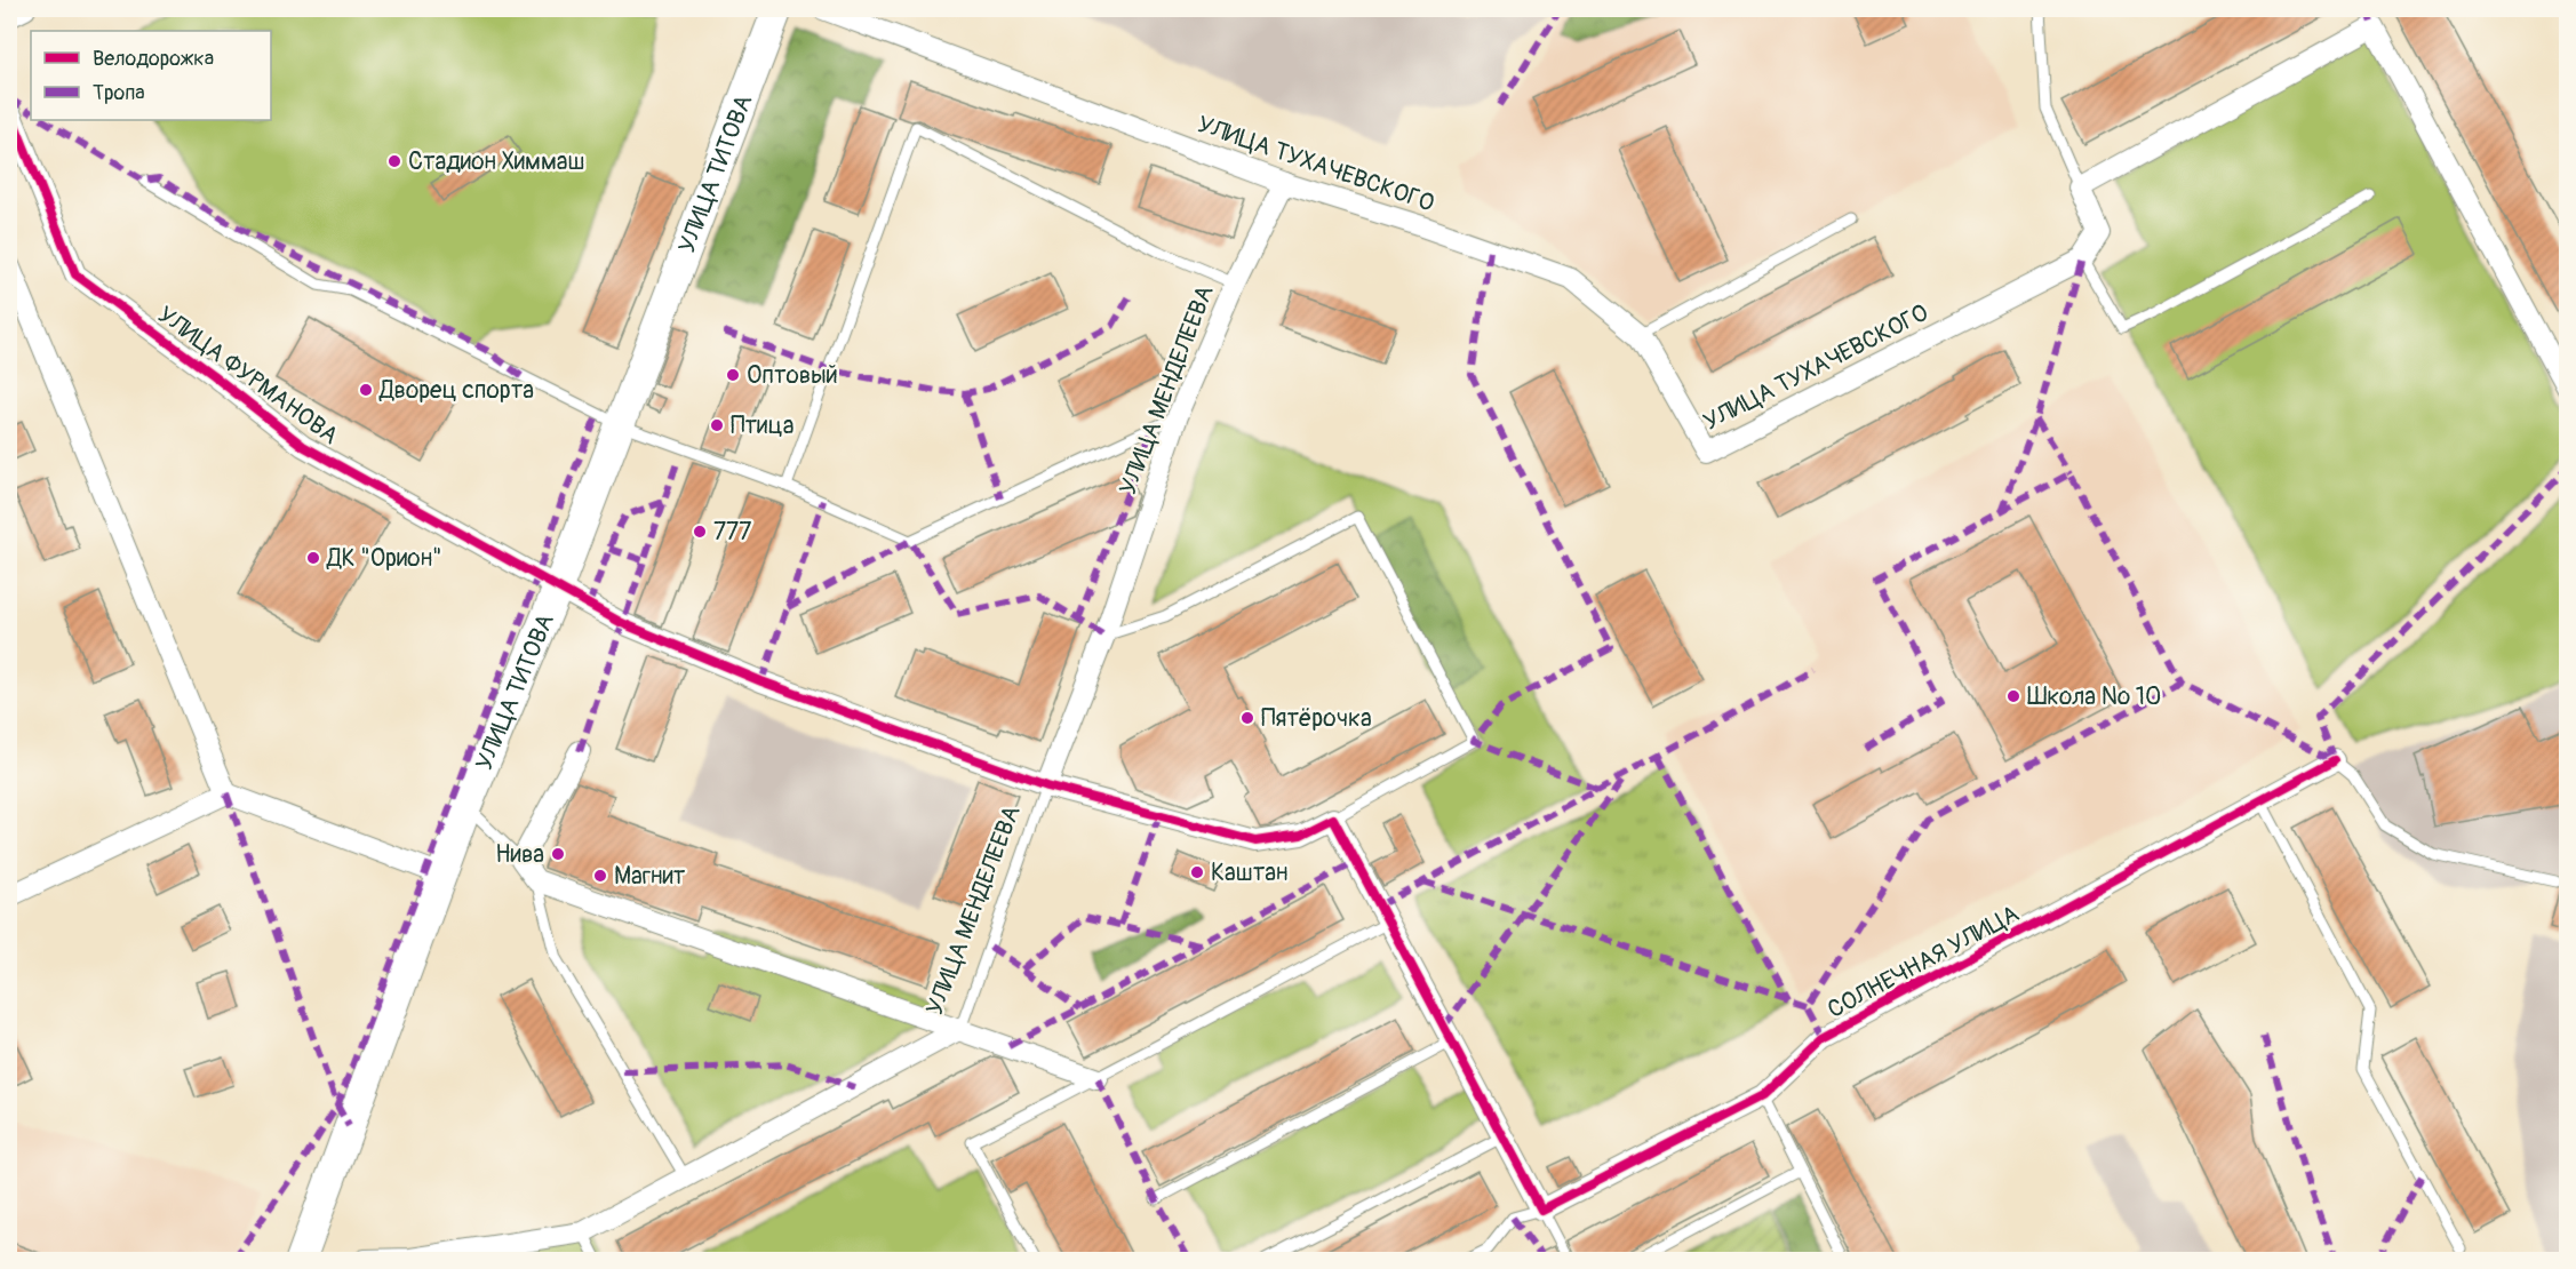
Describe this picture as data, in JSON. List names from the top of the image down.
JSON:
{
  "streets": {
    "street": [
      "УЛИЦА ТУХАЧЕВСКОГО",
      "УЛИЦА ТИТОВА",
      "УЛИЦА ФУРМАНОВА",
      "УЛИЦА МЕНДЕЛЕЕВА",
      "СОЛНЕЧНАЯ УЛИЦА"
    ]
  },
  "crossings": [
    ["УЛИЦА ТУХАЧЕВСКОГО", "УЛИЦА МЕНДЕЛЕЕВА"],
    ["УЛИЦА ТИТОВА", "УЛИЦА ФУРМАНОВА"],
    ["УЛИЦА ФУРМАНОВА", "УЛИЦА МЕНДЕЛЕЕВА"]
  ],
  "places": [
    "Стадион Химмаш",
    "Оптовый",
    "Дворец спорта",
    "Птица",
    "777",
    "ДК \"Орион\"",
    "Школа № 10",
    "Пятёрочка",
    "Нива",
    "Каштан",
    "Магнит"
  ],
  "legend": ["Велодорожка", "Тропа"]
}
